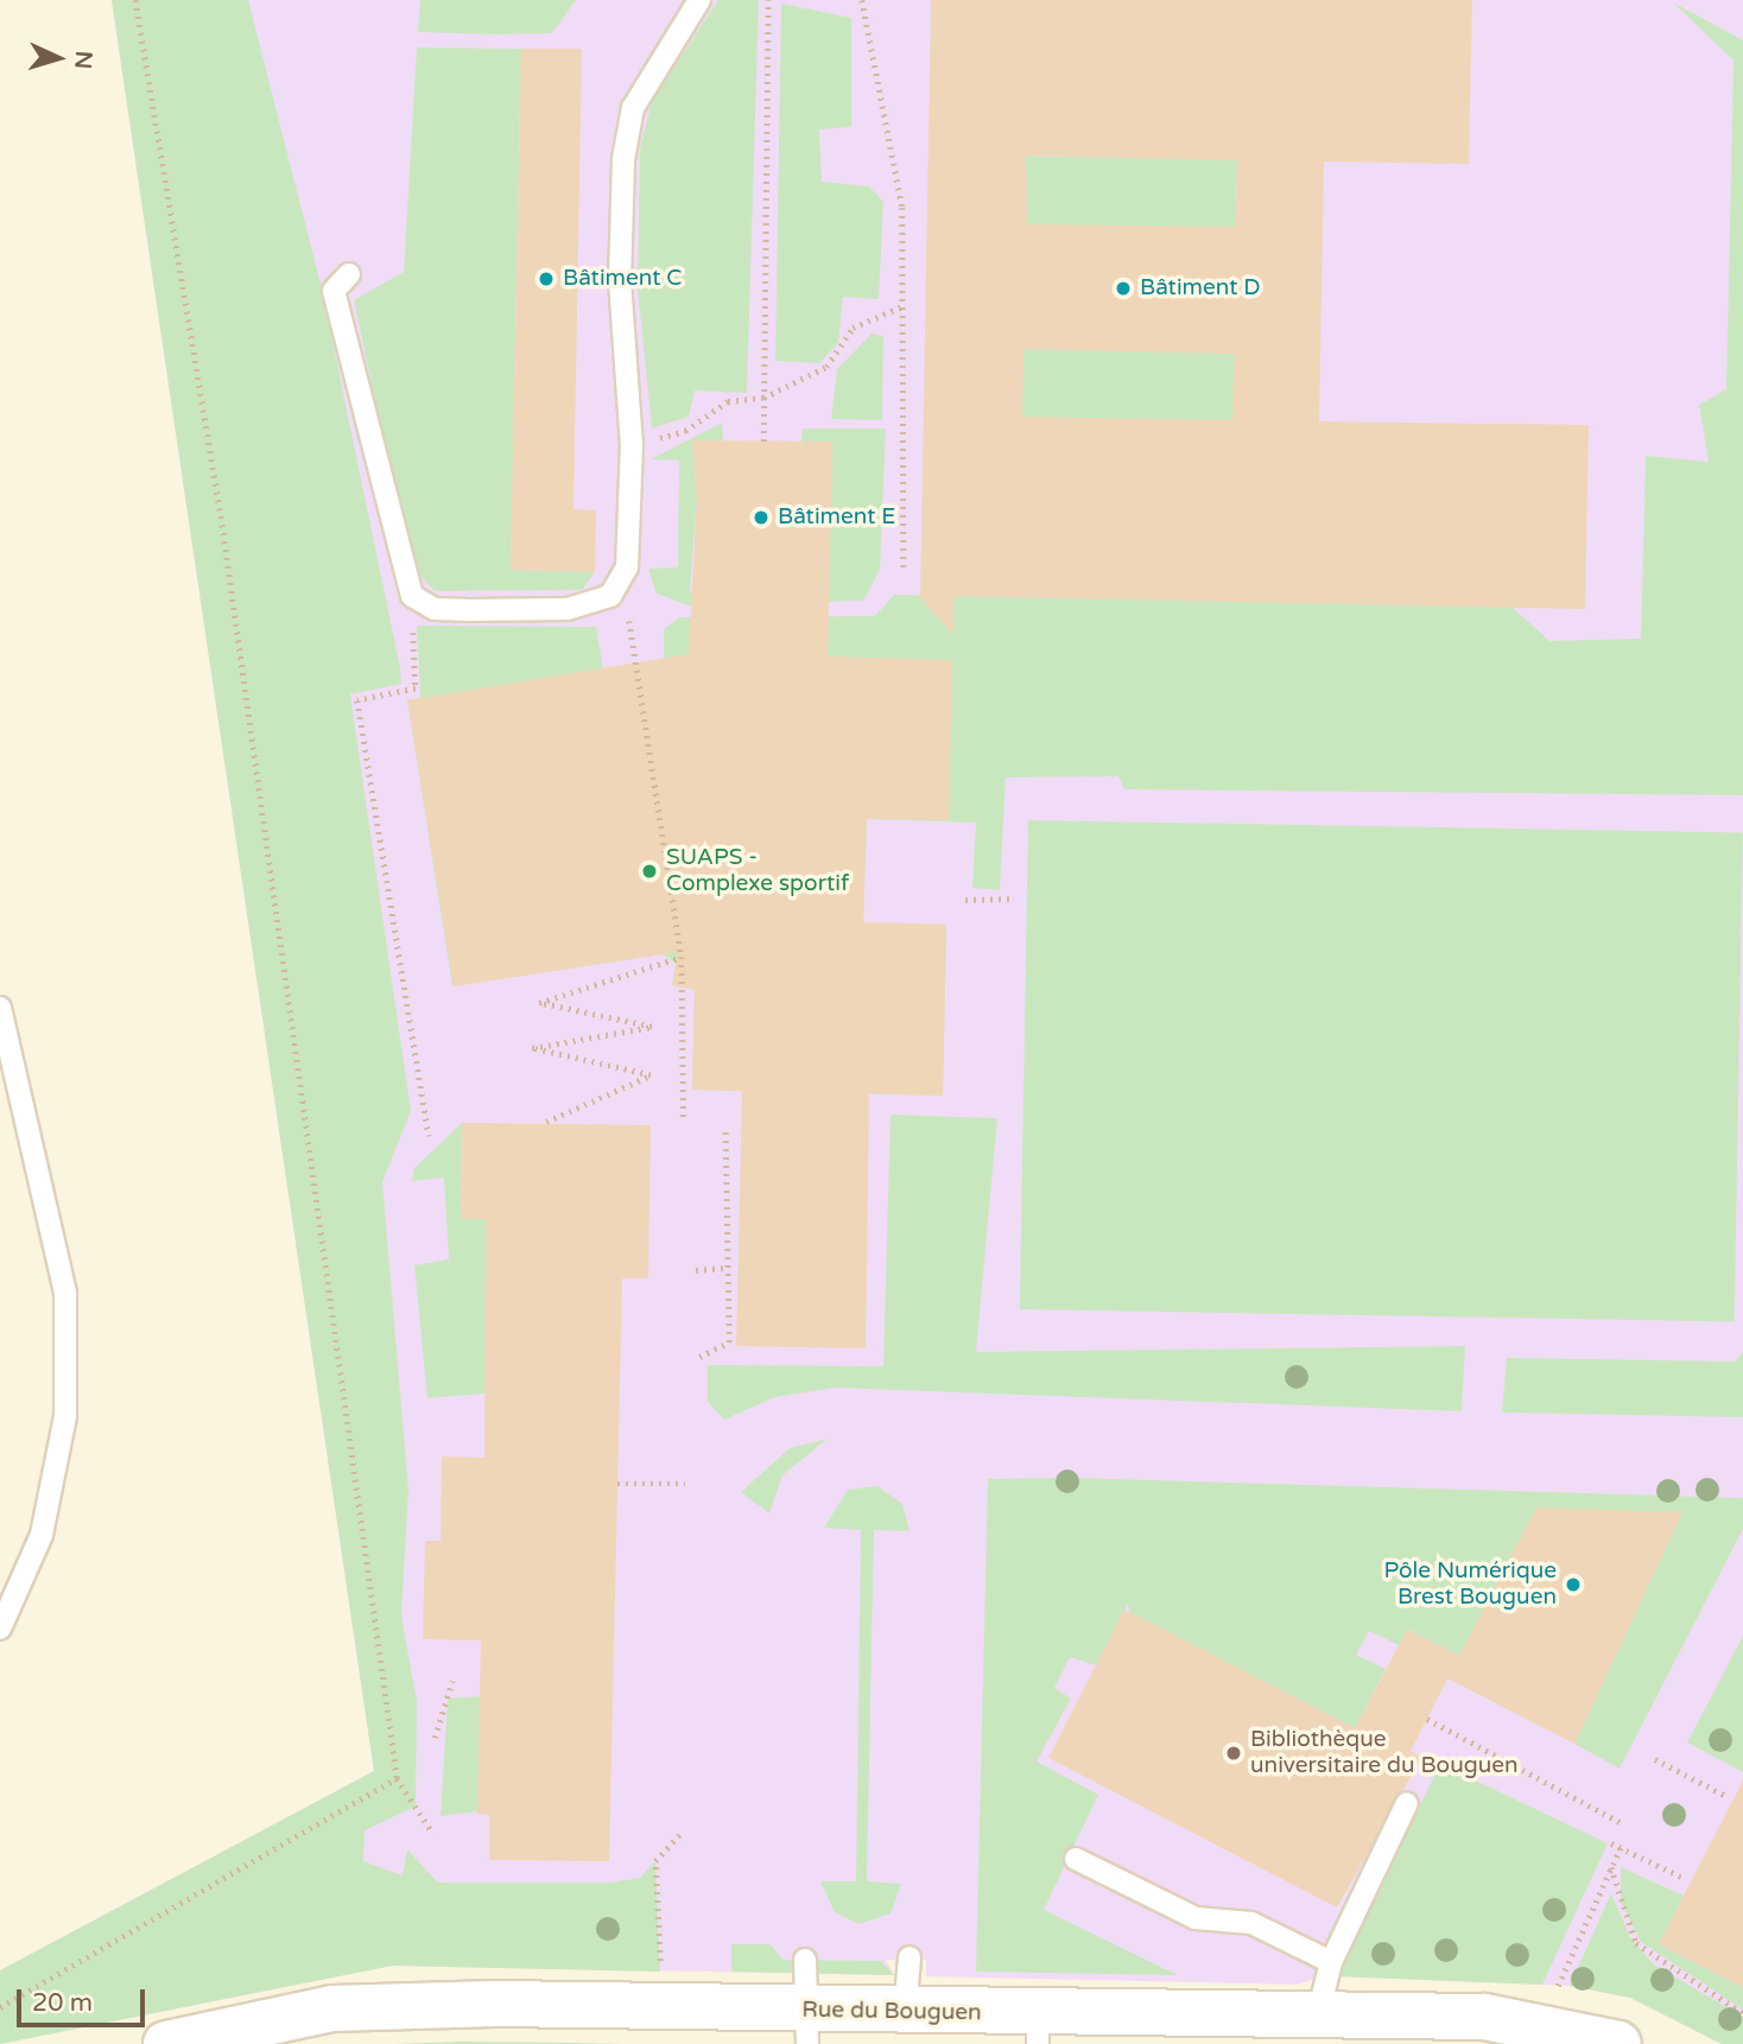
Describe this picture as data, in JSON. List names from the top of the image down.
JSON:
{
  "streets": {
    "street": ["Rue du Bouguen"]
  },
  "places": [
    "Bâtiment C",
    "Bâtiment D",
    "Bâtiment E",
    "SUAPS - Complexe sportif",
    "Pôle Numérique Brest Bouguen",
    "Bibliothèque universitaire du Bouguen"
  ],
  "scale_bar": "20 m",
  "north": "right"
}
